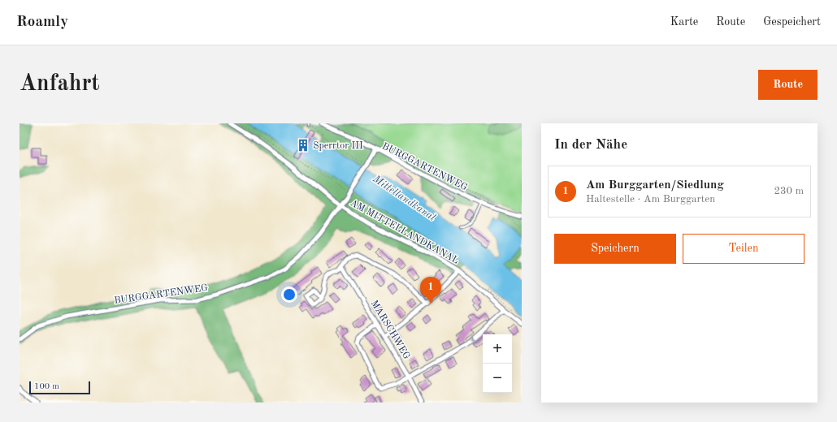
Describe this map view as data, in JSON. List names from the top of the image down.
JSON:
{
  "streets": {
    "street": ["BURGGARTENWEG", "AM MITTELLANDKANAL", "MARSCHWEG"]
  },
  "crossings": [
    ["BURGGARTENWEG", "AM MITTELLANDKANAL"]
  ],
  "water": ["Mittellandkanal"],
  "places": {
    "building": ["Sperrtor III"]
  },
  "scale_bar": "100 m",
  "page": {
    "header": "Roamly",
    "nav": ["Karte", "Route", "Gespeichert"],
    "buttons": [
      "Route",
      ["Speichern", "Teilen"]
    ],
    "title": "Anfahrt",
    "heading": "In der Nähe",
    "list": [
      {
        "mark": "1",
        "name": "Am Burggarten/Siedlung",
        "note": "Haltestelle · Am Burggarten",
        "value": "230 m"
      }
    ],
    "pins": "1",
    "map_buttons": ["+", "−"],
    "scale": "100 m"
  }
}
